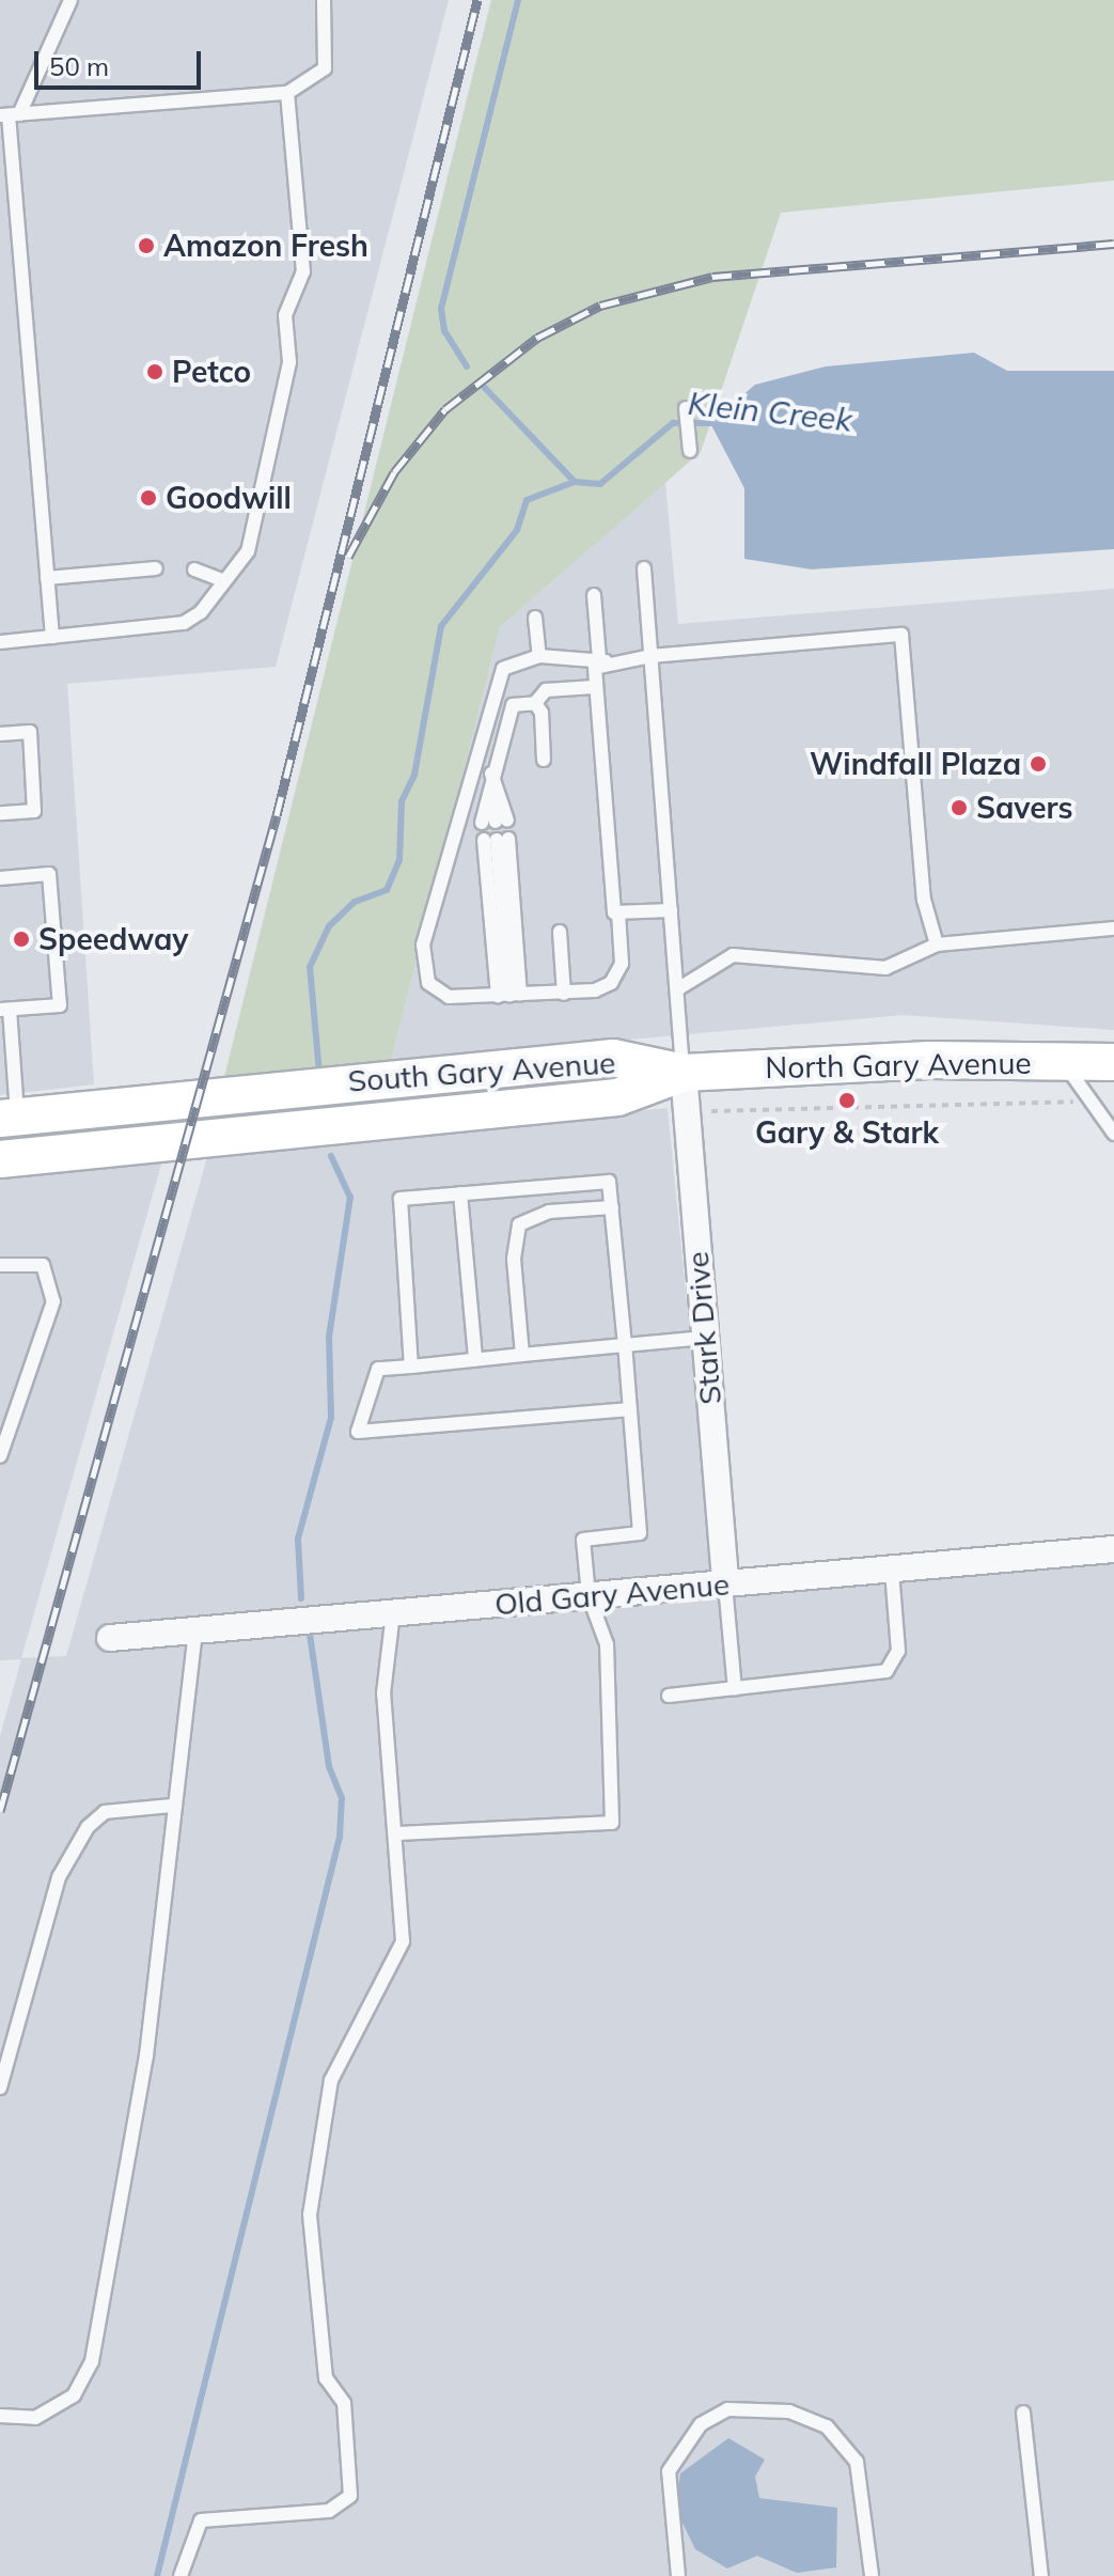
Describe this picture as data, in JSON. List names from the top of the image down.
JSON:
{
  "streets": {
    "street": [
      "North Gary Avenue",
      "South Gary Avenue",
      "Stark Drive",
      "Old Gary Avenue"
    ]
  },
  "crossings": [
    ["North Gary Avenue", "South Gary Avenue"],
    ["North Gary Avenue", "Stark Drive"],
    ["South Gary Avenue", "Stark Drive"],
    ["Stark Drive", "Old Gary Avenue"]
  ],
  "water": ["Klein Creek"],
  "places": [
    "Amazon Fresh",
    "Petco",
    "Goodwill",
    "Windfall Plaza",
    "Savers",
    "Speedway",
    "Gary & Stark"
  ],
  "scale_bar": "50 m"
}
